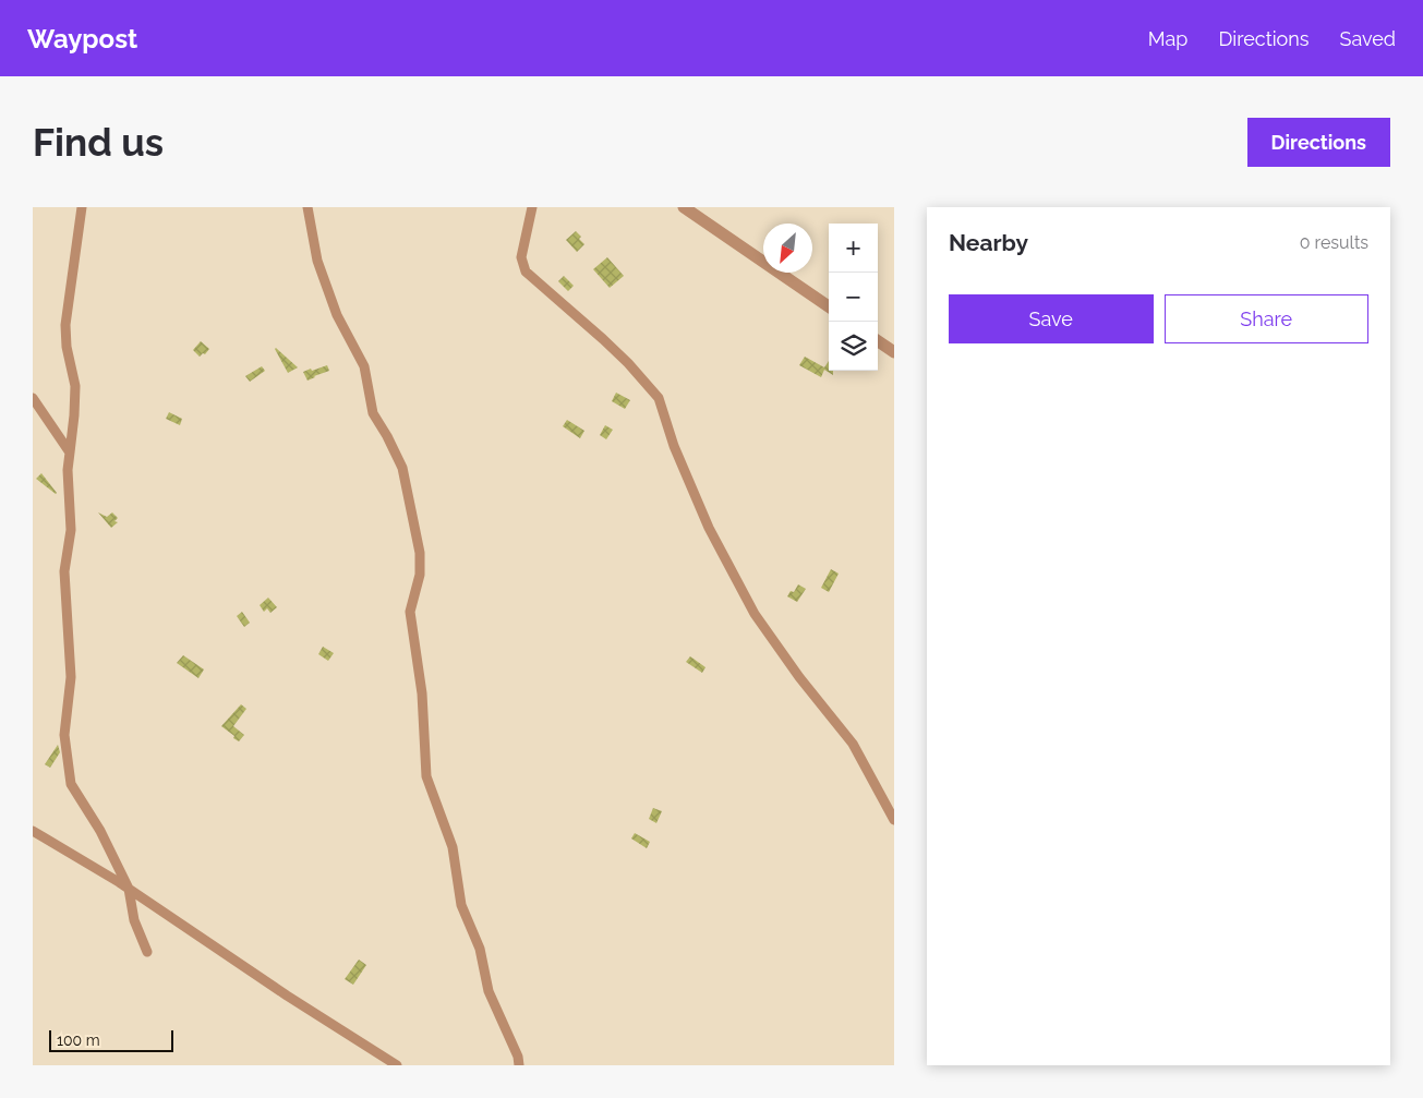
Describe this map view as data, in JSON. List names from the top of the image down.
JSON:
{
  "scale_bar": "100 m",
  "north": "bottom left",
  "page": {
    "header": "Waypost",
    "nav": ["Map", "Directions", "Saved"],
    "buttons": [
      "Directions",
      ["Save", "Share"]
    ],
    "title": "Find us",
    "heading": ["Nearby", "0 results"],
    "map_buttons": ["+", "−"],
    "scale": "100 m"
  }
}
